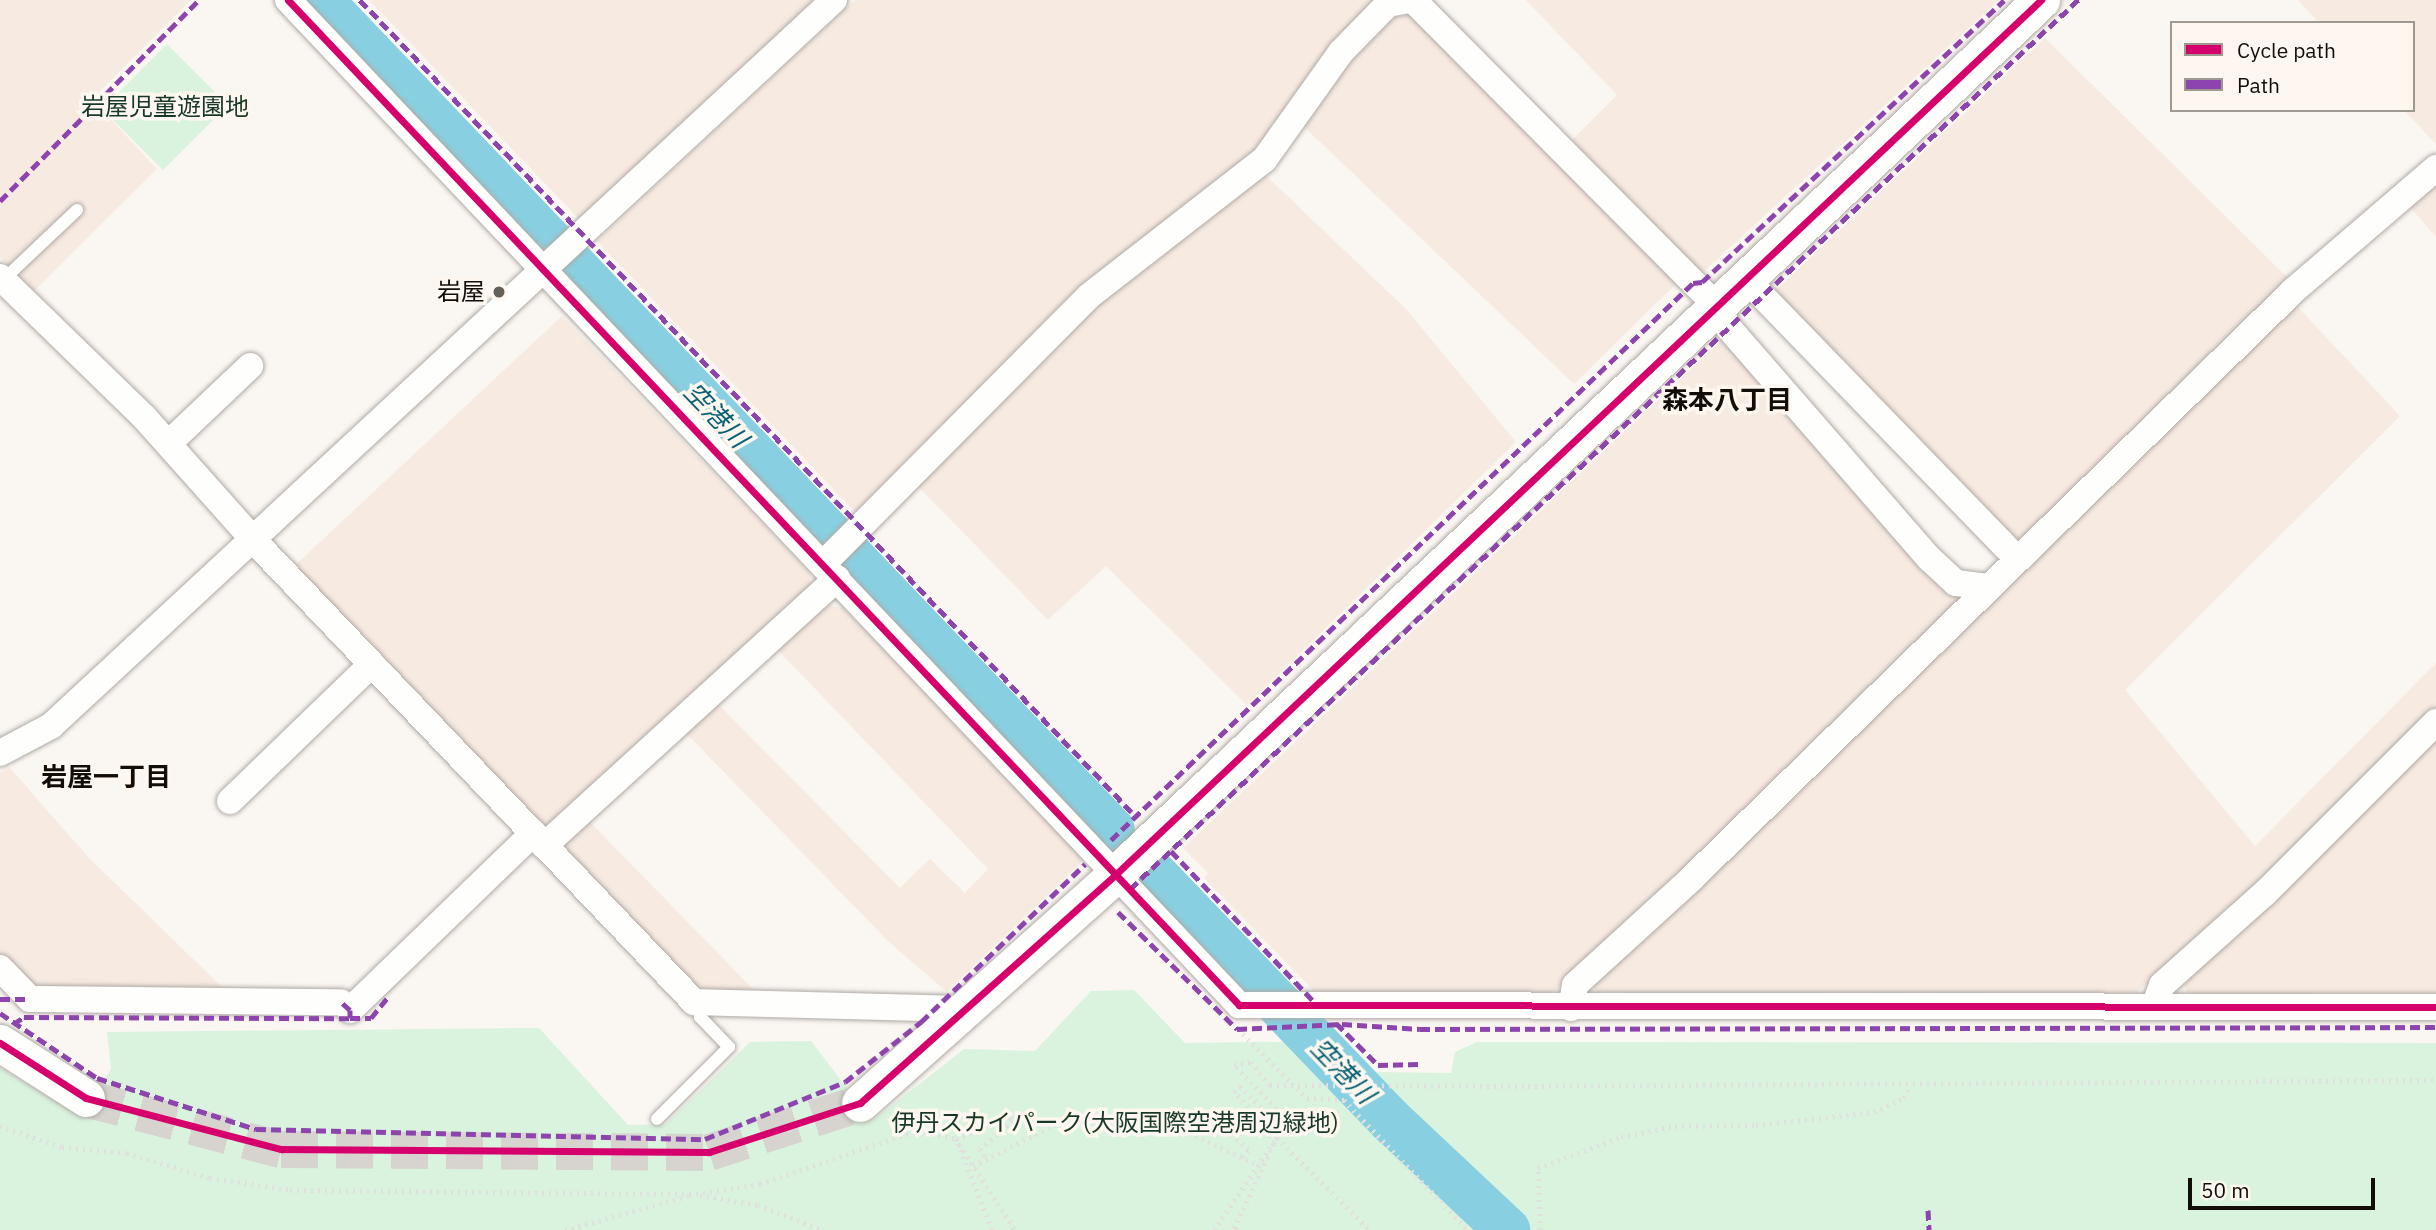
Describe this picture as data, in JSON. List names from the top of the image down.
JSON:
{
  "districts": ["森本八丁目", "岩屋一丁目"],
  "water": ["空港川"],
  "parks": ["岩屋児童遊園地", "伊丹スカイパーク(大阪国際空港周辺緑地)"],
  "places": ["岩屋"],
  "legend": ["Cycle path", "Path"],
  "scale_bar": "50 m"
}
